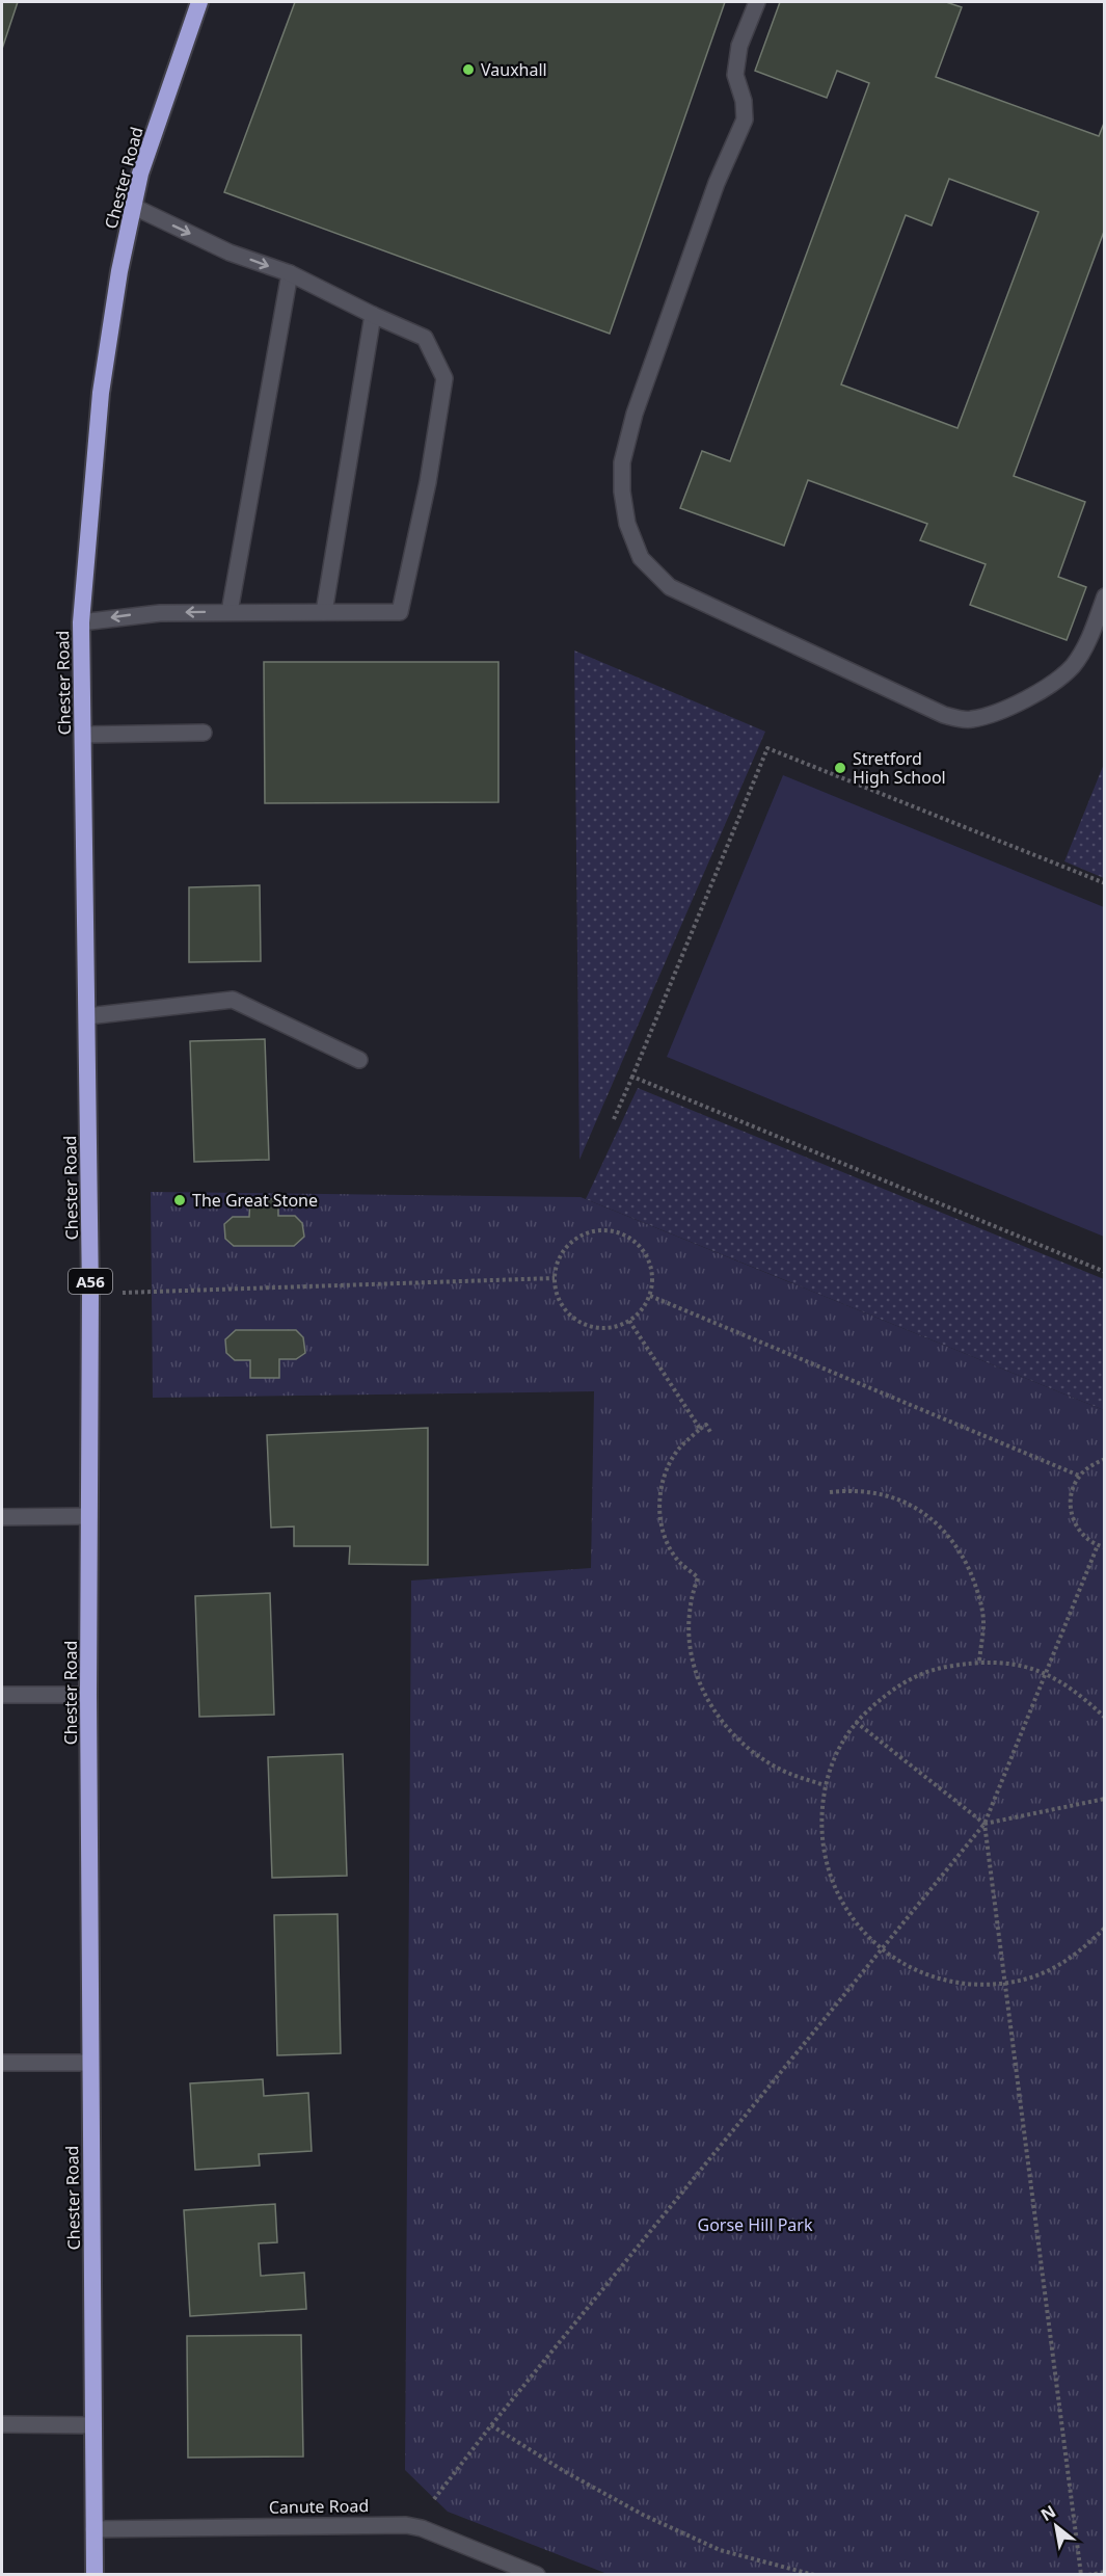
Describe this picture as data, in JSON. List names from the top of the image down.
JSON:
{
  "streets": {
    "highway": ["Chester Road", "A56"],
    "street": ["Canute Road"]
  },
  "crossings": [
    ["Chester Road", "Canute Road"]
  ],
  "parks": ["Gorse Hill Park"],
  "places": ["Vauxhall", "Stretford High School", "The Great Stone"],
  "north": "top left"
}
